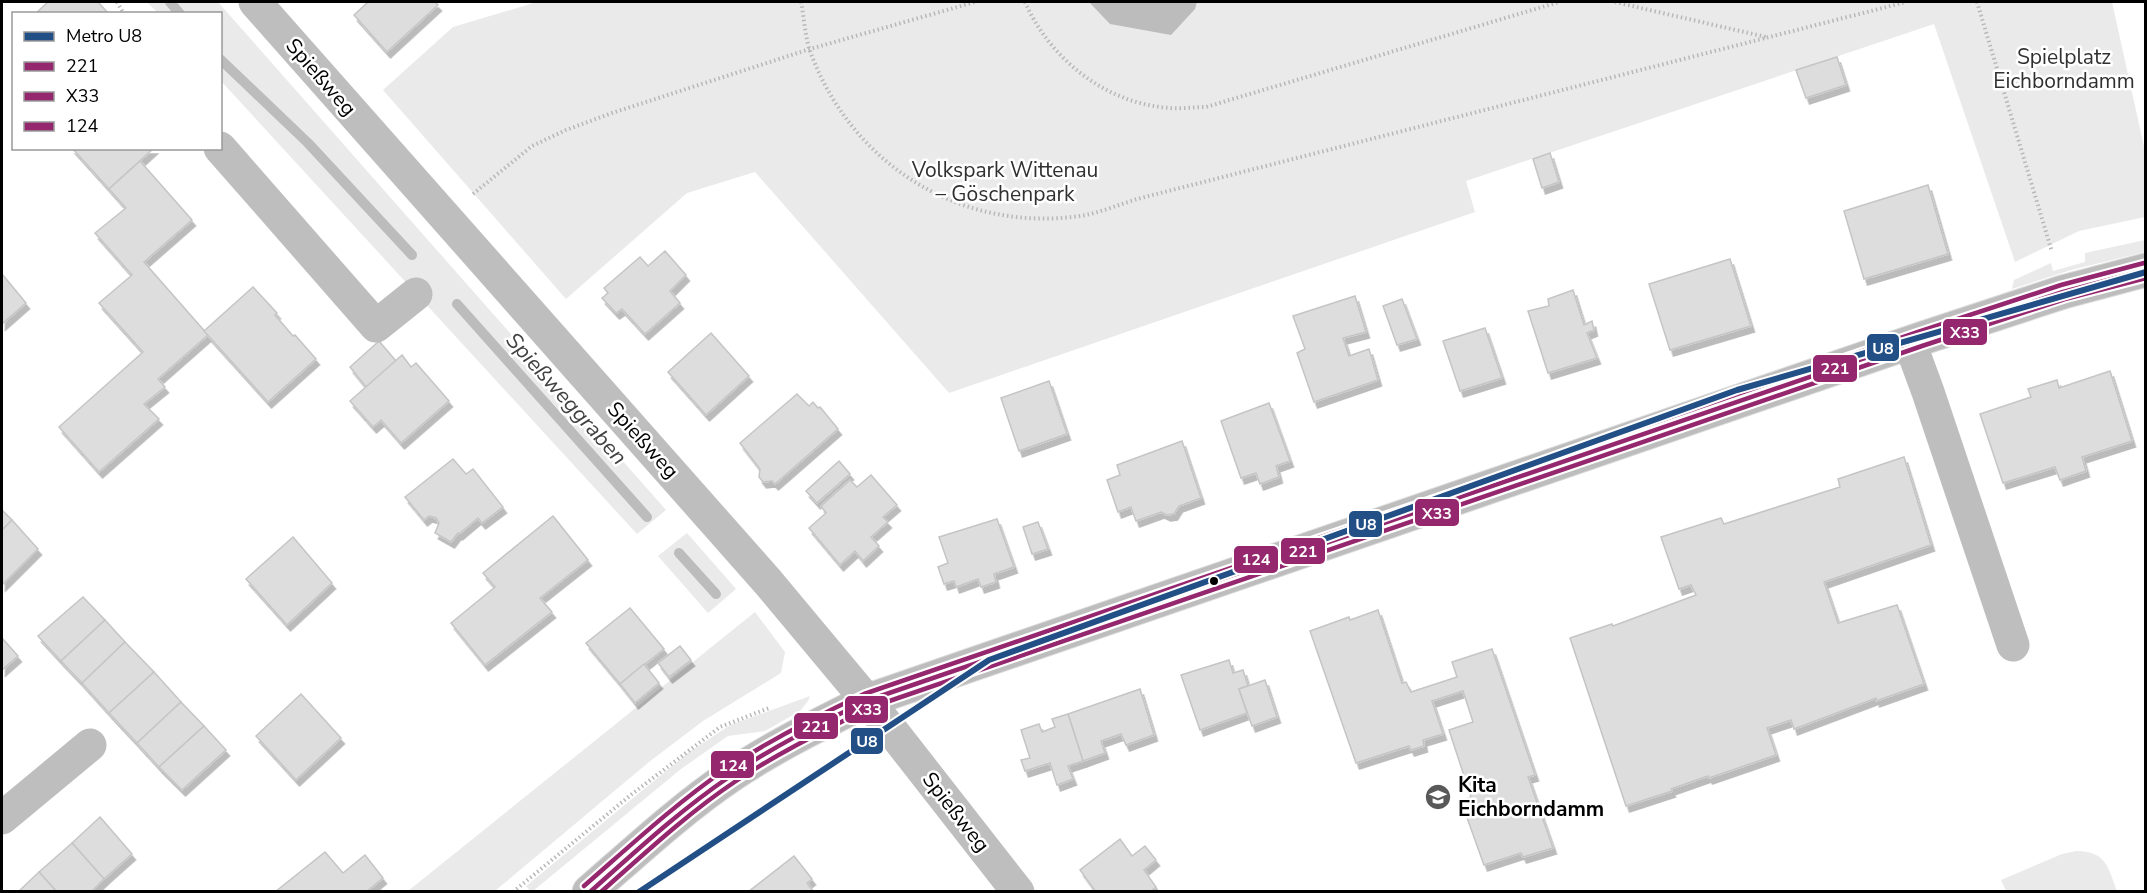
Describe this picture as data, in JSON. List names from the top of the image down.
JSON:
{
  "streets": {
    "street": ["Spießweg"]
  },
  "water": ["Spießweggraben"],
  "parks": ["Spielplatz Eichborndamm", "Volkspark Wittenau – Göschenpark"],
  "places": {
    "school or university": ["Kita Eichborndamm"]
  },
  "lines": [
    "transit line 124",
    "transit line 221",
    "metro line U8",
    "transit line X33"
  ],
  "legend": [
    "Metro U8",
    "221",
    "X33",
    "124"
  ]
}
